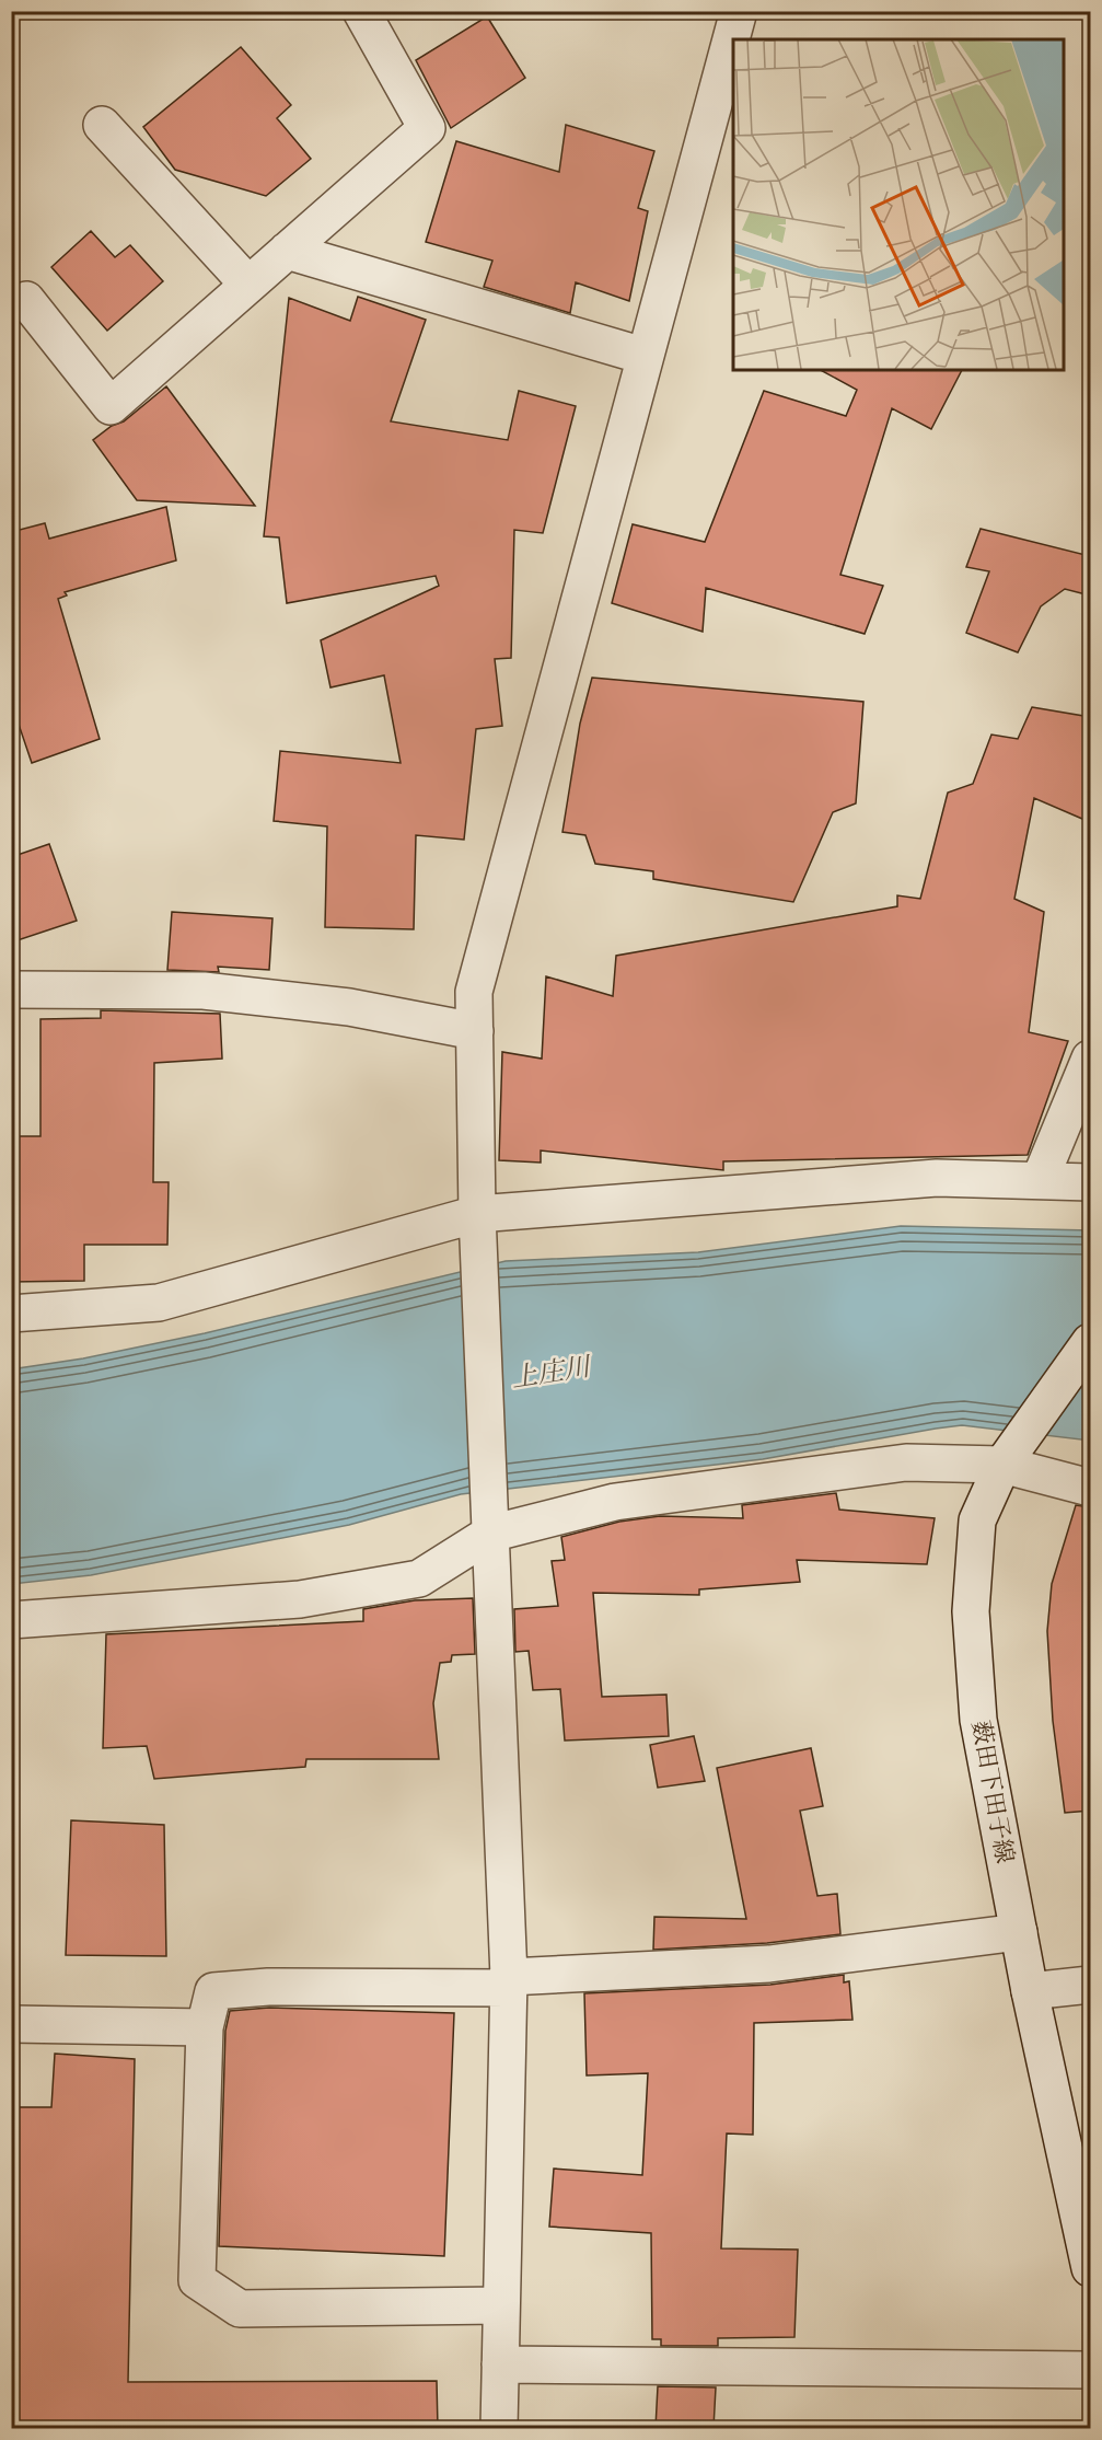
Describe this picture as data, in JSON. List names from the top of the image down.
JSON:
{
  "streets": {
    "street": ["薮田下田子線"]
  },
  "water": ["上庄川"]
}
